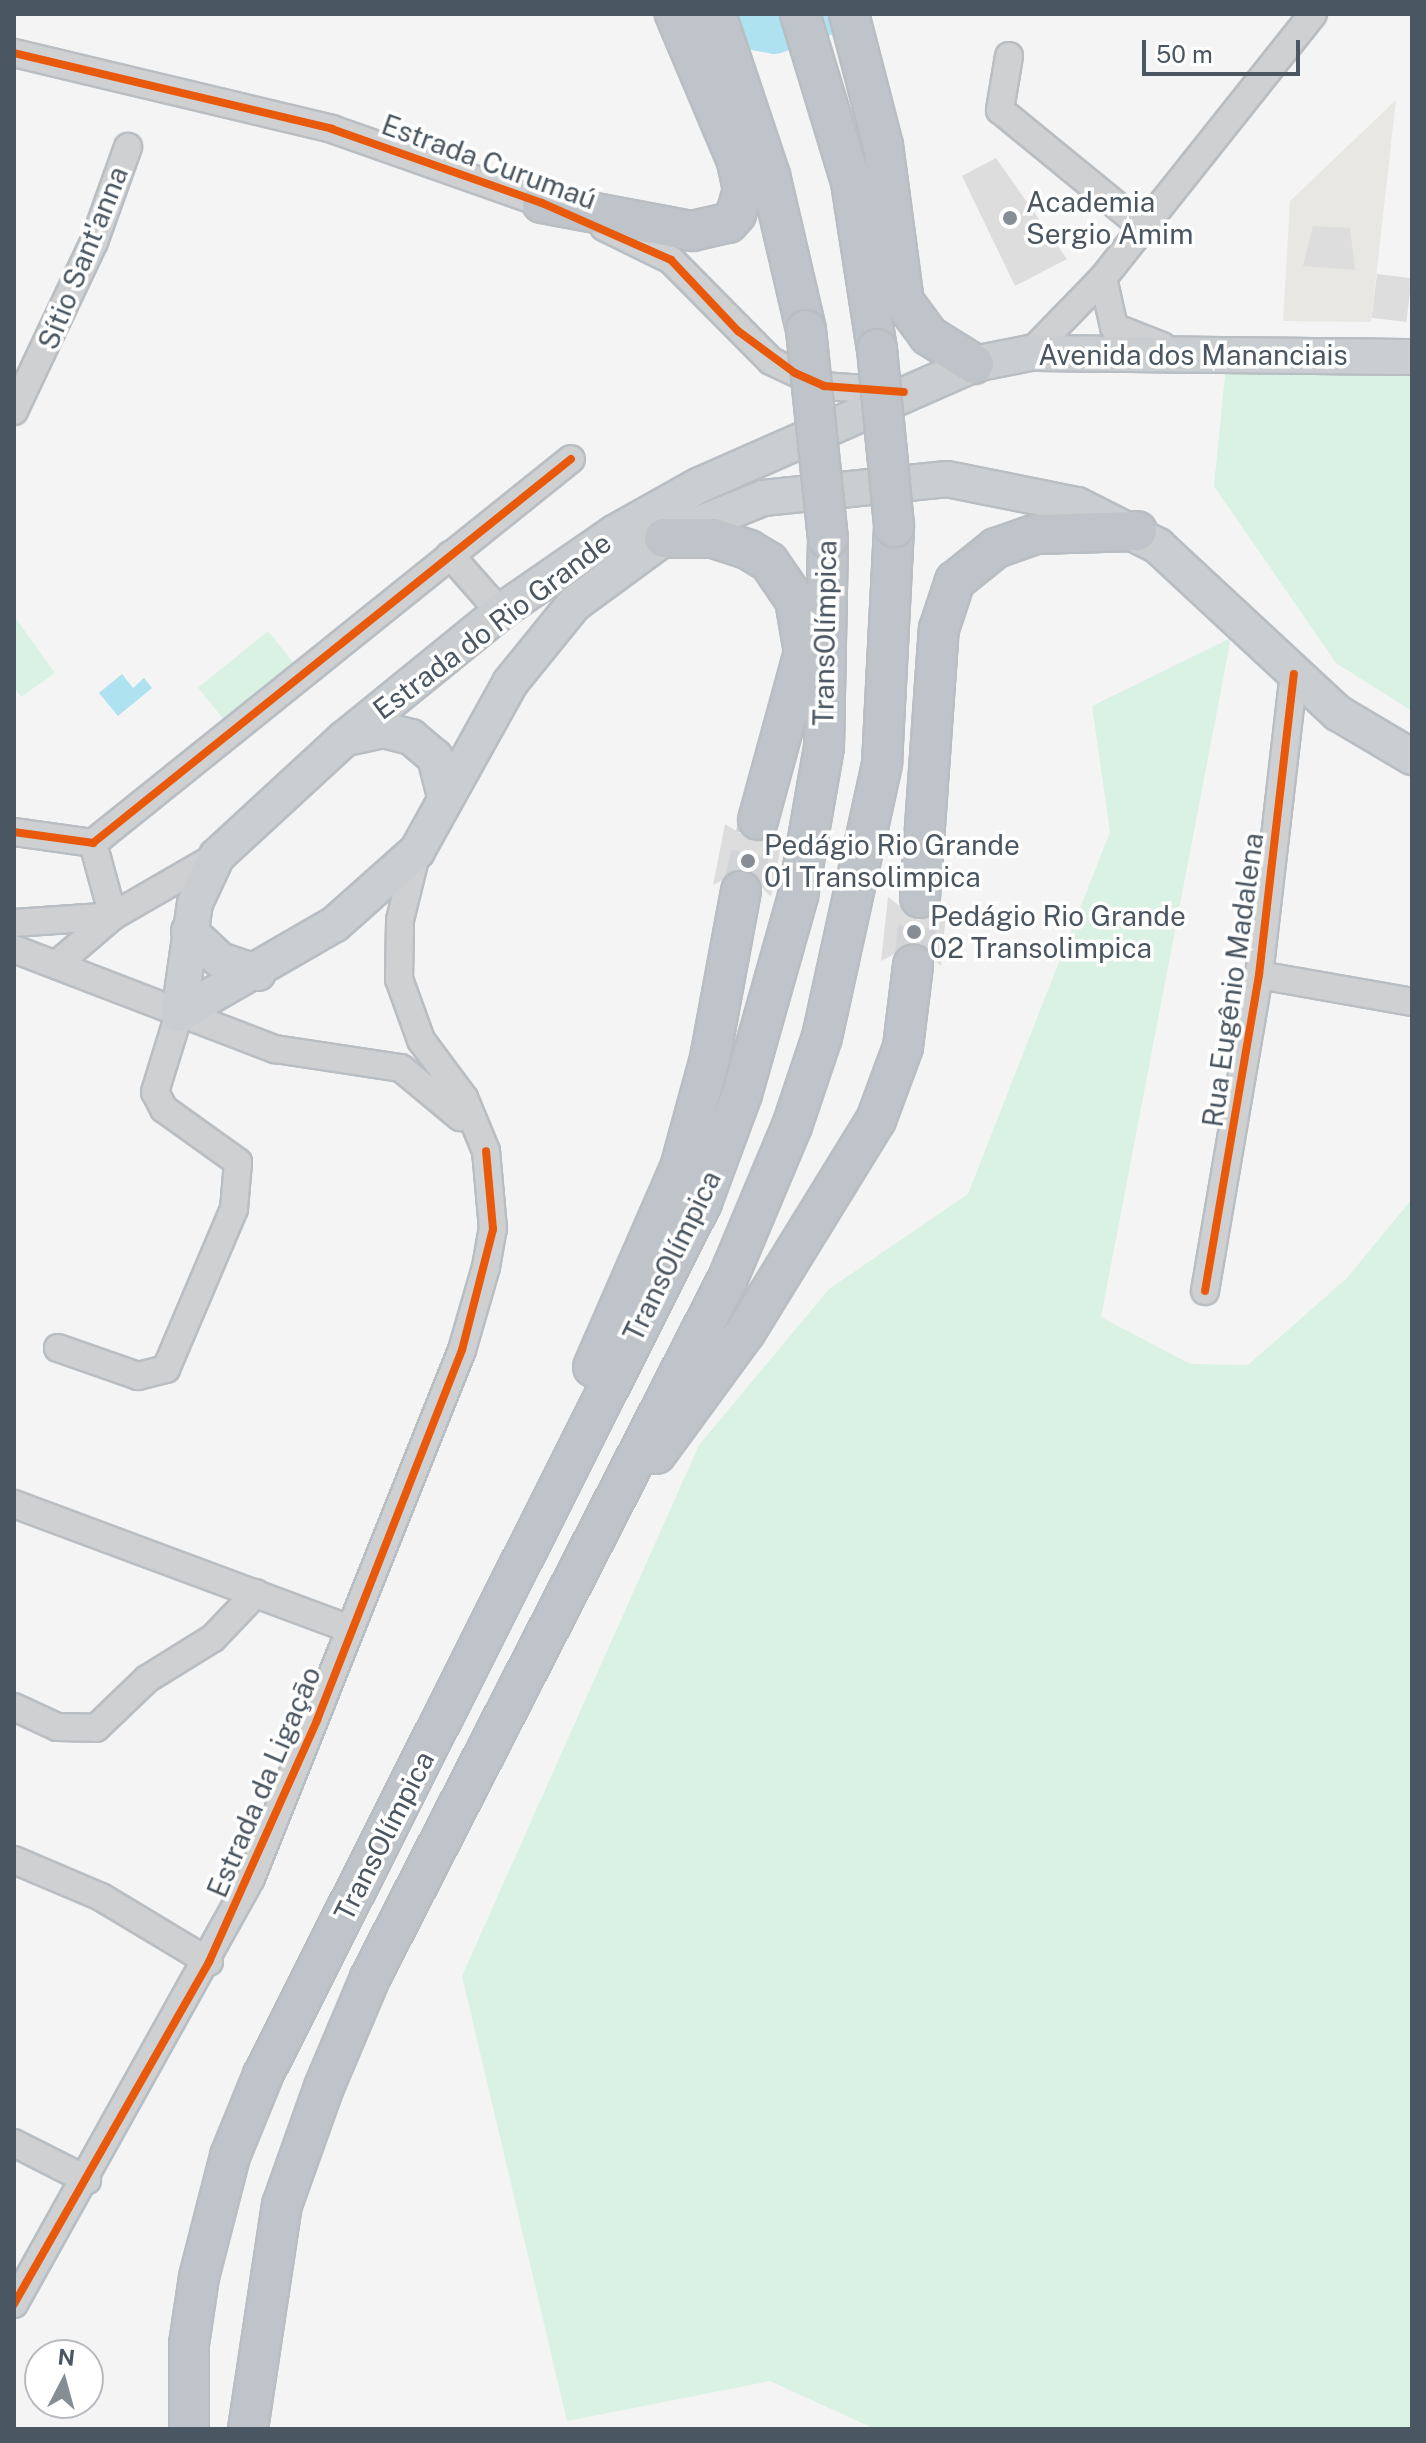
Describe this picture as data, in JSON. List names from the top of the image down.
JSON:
{
  "streets": {
    "highway": ["TransOlímpica"],
    "main road": ["Avenida dos Mananciais", "Estrada do Rio Grande"],
    "street": [
      "Estrada Curumaú",
      "Sítio Sant'anna",
      "Rua Eugênio Madalena",
      "Estrada da Ligação"
    ]
  },
  "crossings": [
    ["Estrada Curumaú", "Estrada do Rio Grande"],
    ["Avenida dos Mananciais", "Estrada do Rio Grande"],
    ["Estrada do Rio Grande", "Rua Eugênio Madalena"],
    ["Estrada do Rio Grande", "Estrada da Ligação"]
  ],
  "places": ["Academia Sergio Amim", "Pedágio Rio Grande 01 Transolimpica", "Pedágio Rio Grande 02 Transolimpica"],
  "scale_bar": "50 m",
  "north": "top"
}
